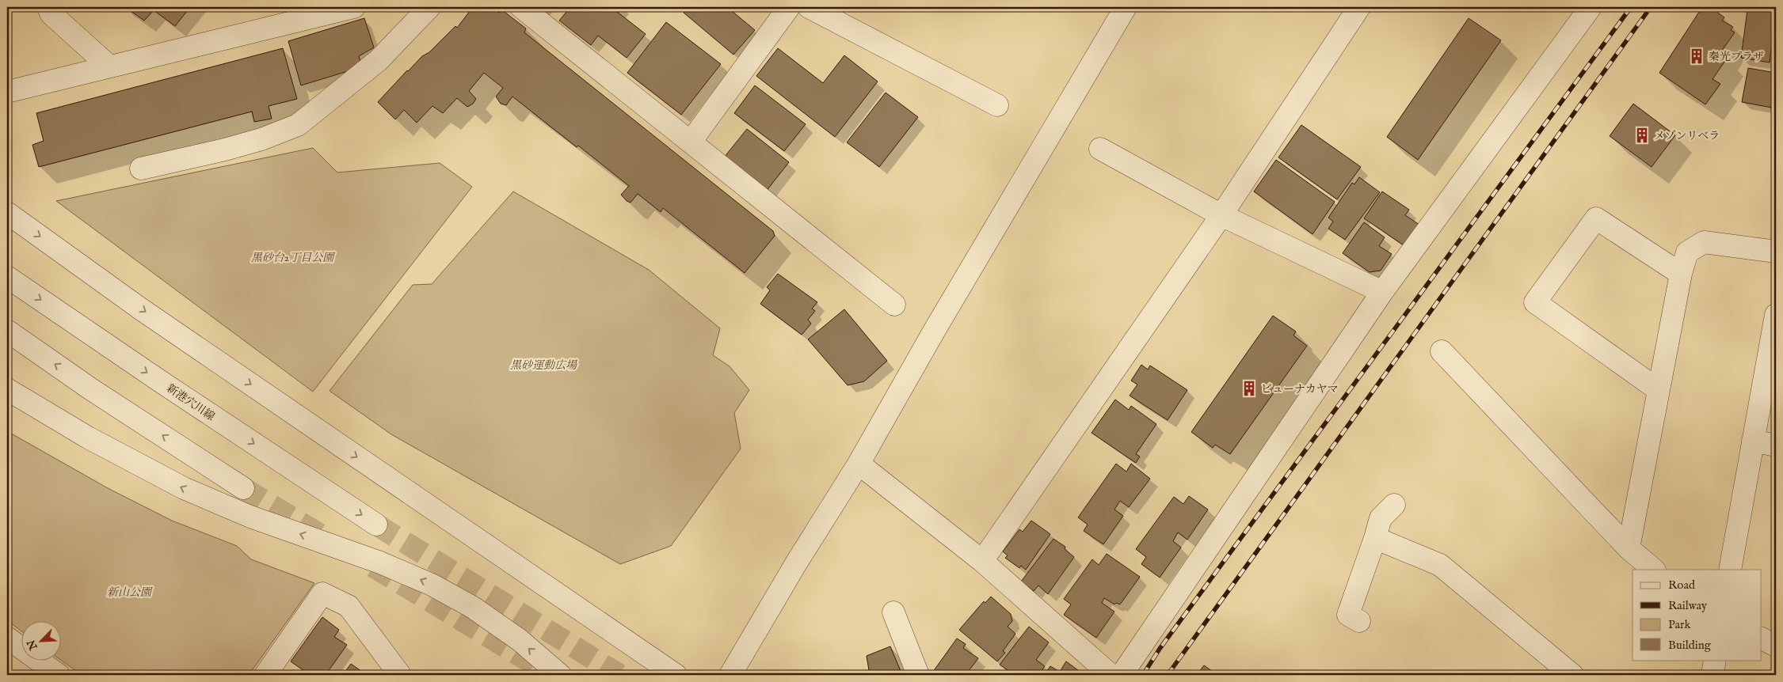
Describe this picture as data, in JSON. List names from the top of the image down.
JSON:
{
  "streets": {
    "street": ["新港穴川線"]
  },
  "parks": ["黒砂台2丁目公園", "黒砂運動広場", "新山公園"],
  "places": {
    "building": ["秦光プラザ", "メゾンリベラ", "ビューナカヤマ"]
  },
  "legend": [
    "Road",
    "Railway",
    "Park",
    "Building"
  ],
  "north": "bottom left"
}
